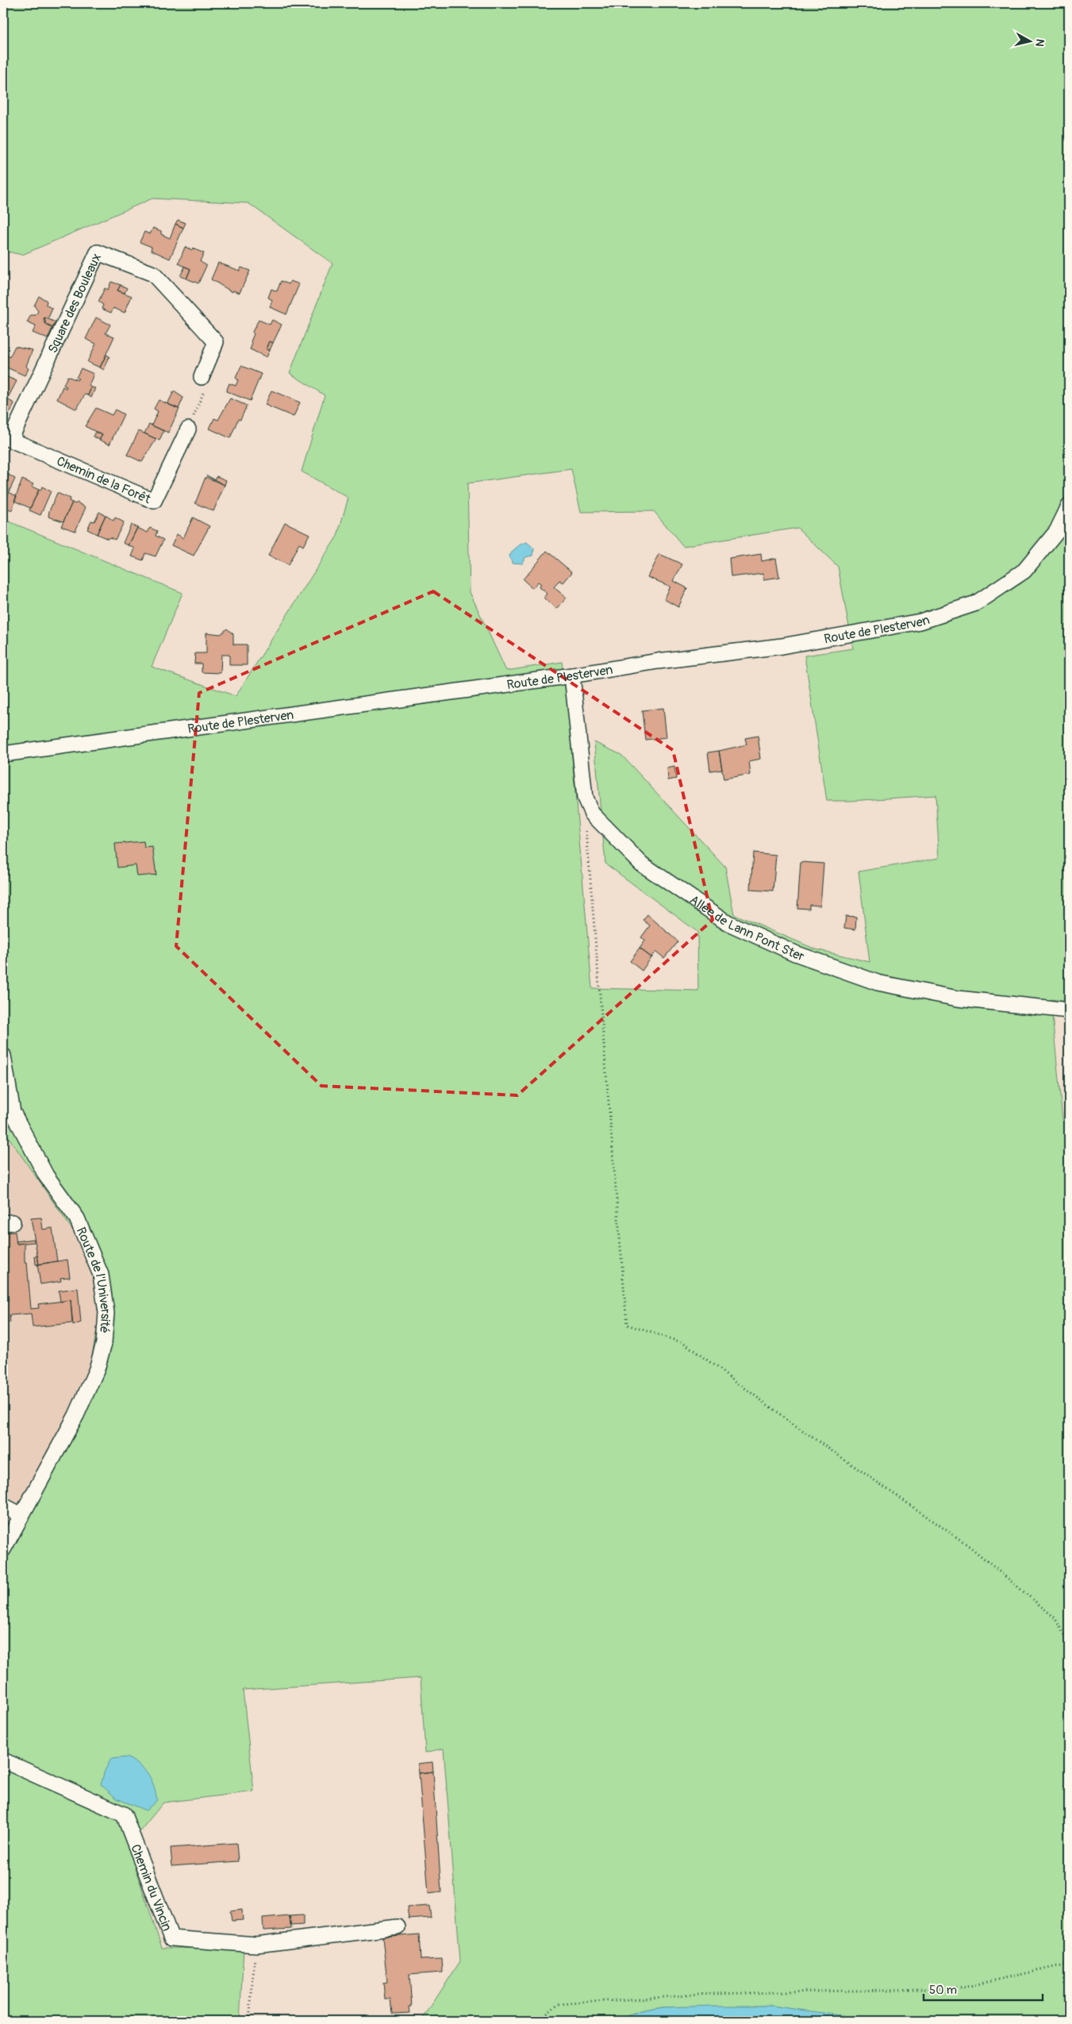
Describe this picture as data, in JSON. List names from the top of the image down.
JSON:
{
  "streets": {
    "street": [
      "Square des Bouleaux",
      "Chemin de la Forêt",
      "Route de Plesterven",
      "Allée de Lann Pont Ster",
      "Route de l'Université",
      "Chemin du Vincin"
    ]
  },
  "crossings": [
    ["Square des Bouleaux", "Chemin de la Forêt"],
    ["Route de Plesterven", "Allée de Lann Pont Ster"]
  ],
  "scale_bar": "50 m",
  "north": "right"
}
